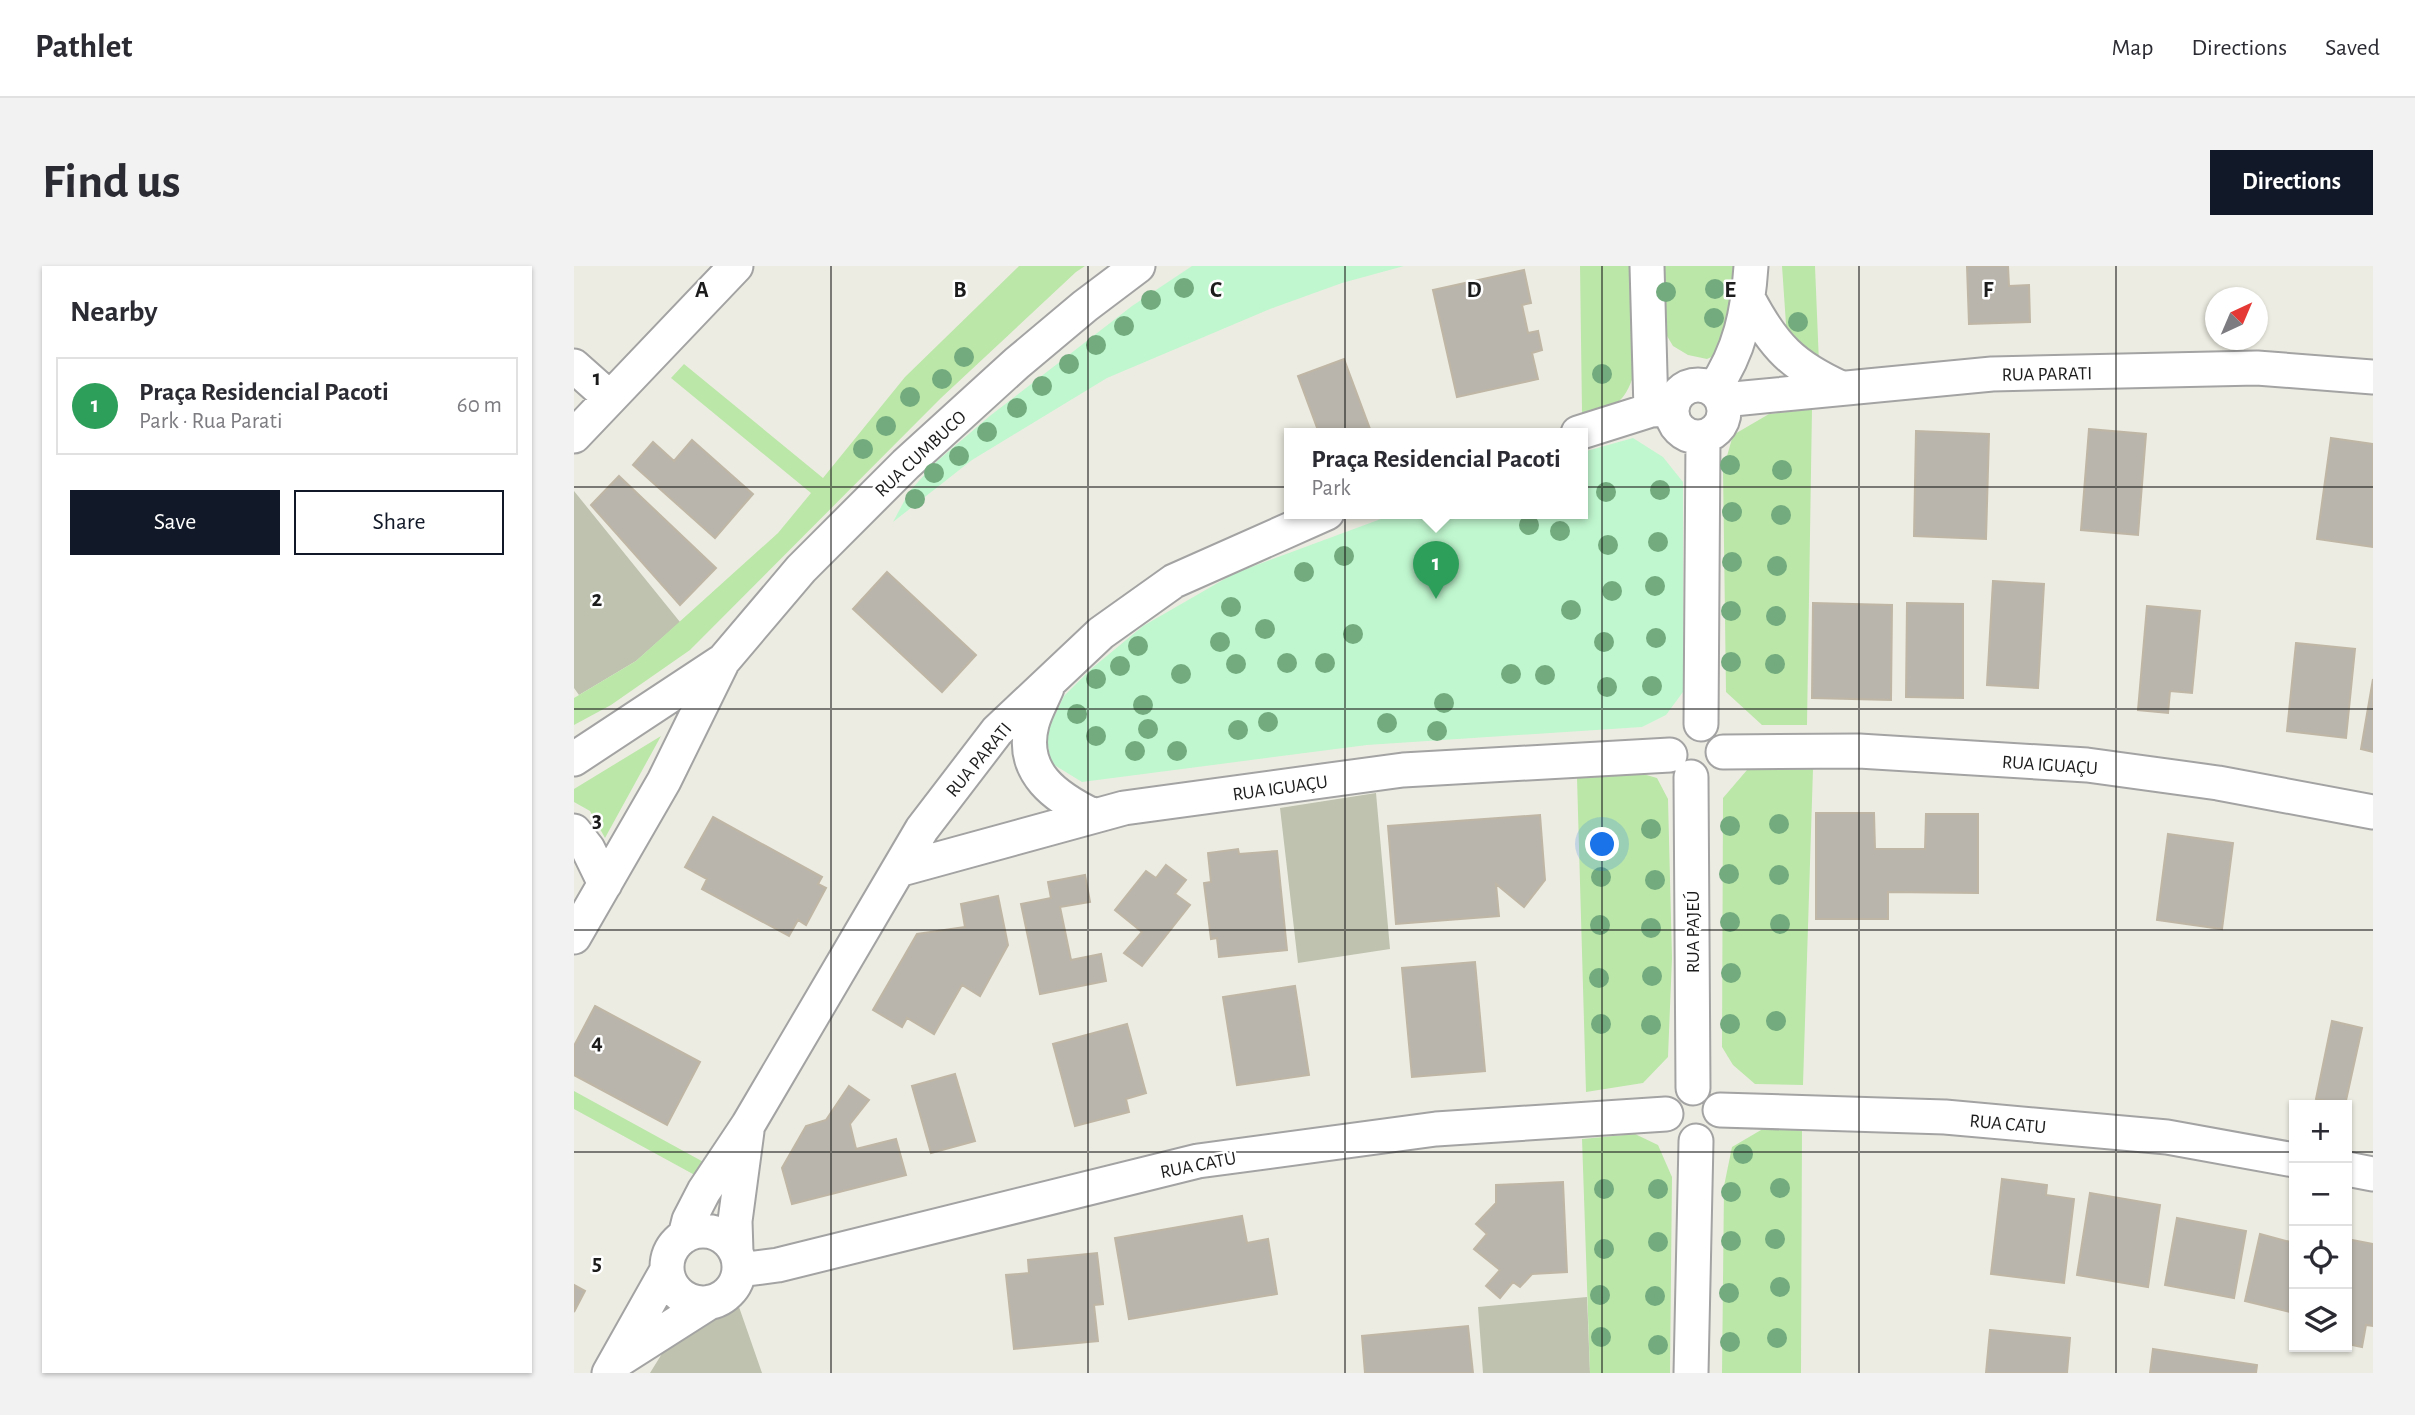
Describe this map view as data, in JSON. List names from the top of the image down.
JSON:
{
  "streets": {
    "street": [
      "RUA PARATI",
      "RUA CUMBUCO",
      "RUA IGUAÇU",
      "RUA PAJEÚ",
      "RUA CATU"
    ]
  },
  "crossings": [
    ["RUA PARATI", "RUA IGUAÇU"],
    ["RUA PARATI", "RUA CATU"],
    ["RUA IGUAÇU", "RUA PAJEÚ"],
    ["RUA PAJEÚ", "RUA CATU"]
  ],
  "north": "top right",
  "page": {
    "header": "Pathlet",
    "nav": ["Map", "Directions", "Saved"],
    "buttons": [
      "Directions",
      ["Save", "Share"]
    ],
    "title": "Find us",
    "heading": "Nearby",
    "list": [
      {
        "mark": "1",
        "name": "Praça Residencial Pacoti",
        "note": "Park · Rua Parati",
        "value": "60 m"
      }
    ],
    "popup": ["Praça Residencial Pacoti", "Park"],
    "pins": "1",
    "map_buttons": ["+", "−"]
  },
  "grid": {
    "columns": [
      "A",
      "B",
      "C",
      "D",
      "E",
      "F"
    ],
    "rows": [
      "1",
      "2",
      "3",
      "4",
      "5"
    ]
  }
}
